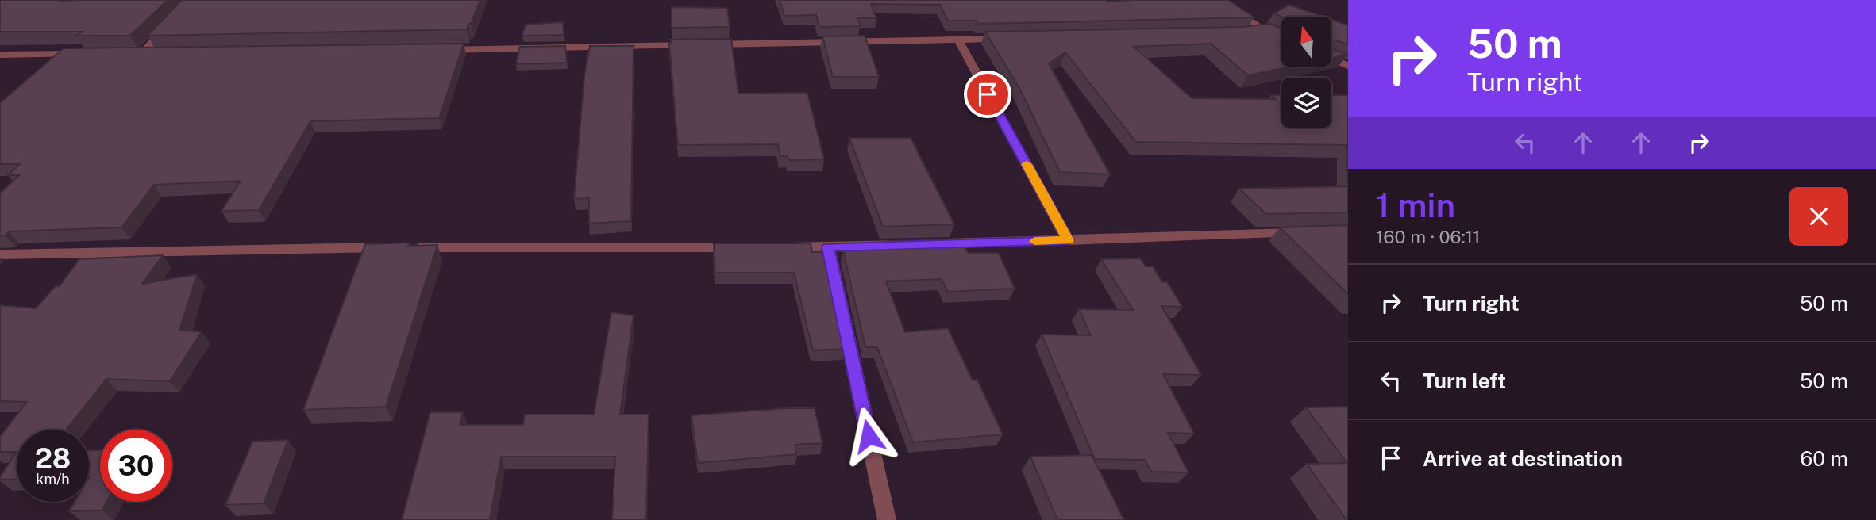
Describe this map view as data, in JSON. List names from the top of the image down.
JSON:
{
  "north": "top",
  "page": {
    "turn": ["50 m", "Turn right"],
    "heading": ["1 min", "160 m · 06:11"],
    "list": [
      {
        "name": "Turn right",
        "value": "50 m"
      },
      {
        "name": "Turn left",
        "value": "50 m"
      },
      {
        "name": "Arrive at destination",
        "value": "60 m"
      }
    ],
    "speed": "28 km/h",
    "limit": "30"
  }
}
